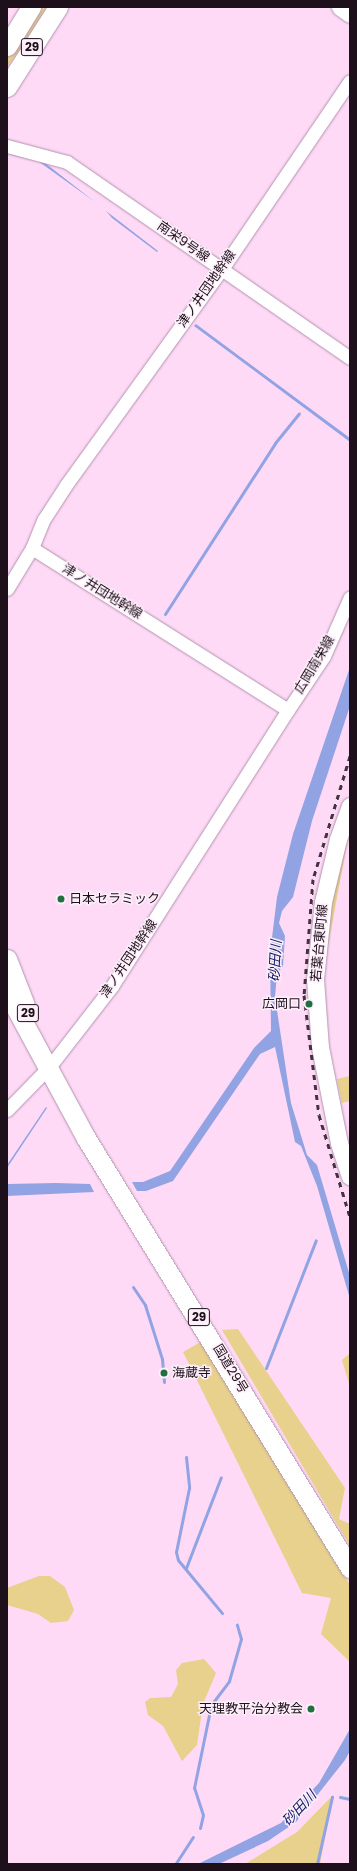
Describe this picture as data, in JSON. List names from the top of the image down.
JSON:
{
  "streets": {
    "highway": ["29", "国道29号"],
    "main road": ["若葉台東町線"],
    "street": ["南栄9号線", "津ノ井団地幹線", "広岡南栄線"]
  },
  "crossings": [
    ["南栄9号線", "津ノ井団地幹線"],
    ["津ノ井団地幹線", "広岡南栄線"],
    ["津ノ井団地幹線", "国道29号"]
  ],
  "water": ["砂田川"],
  "places": [
    "日本セラミック",
    "広岡口",
    "海蔵寺",
    "天理教平治分教会"
  ]
}
